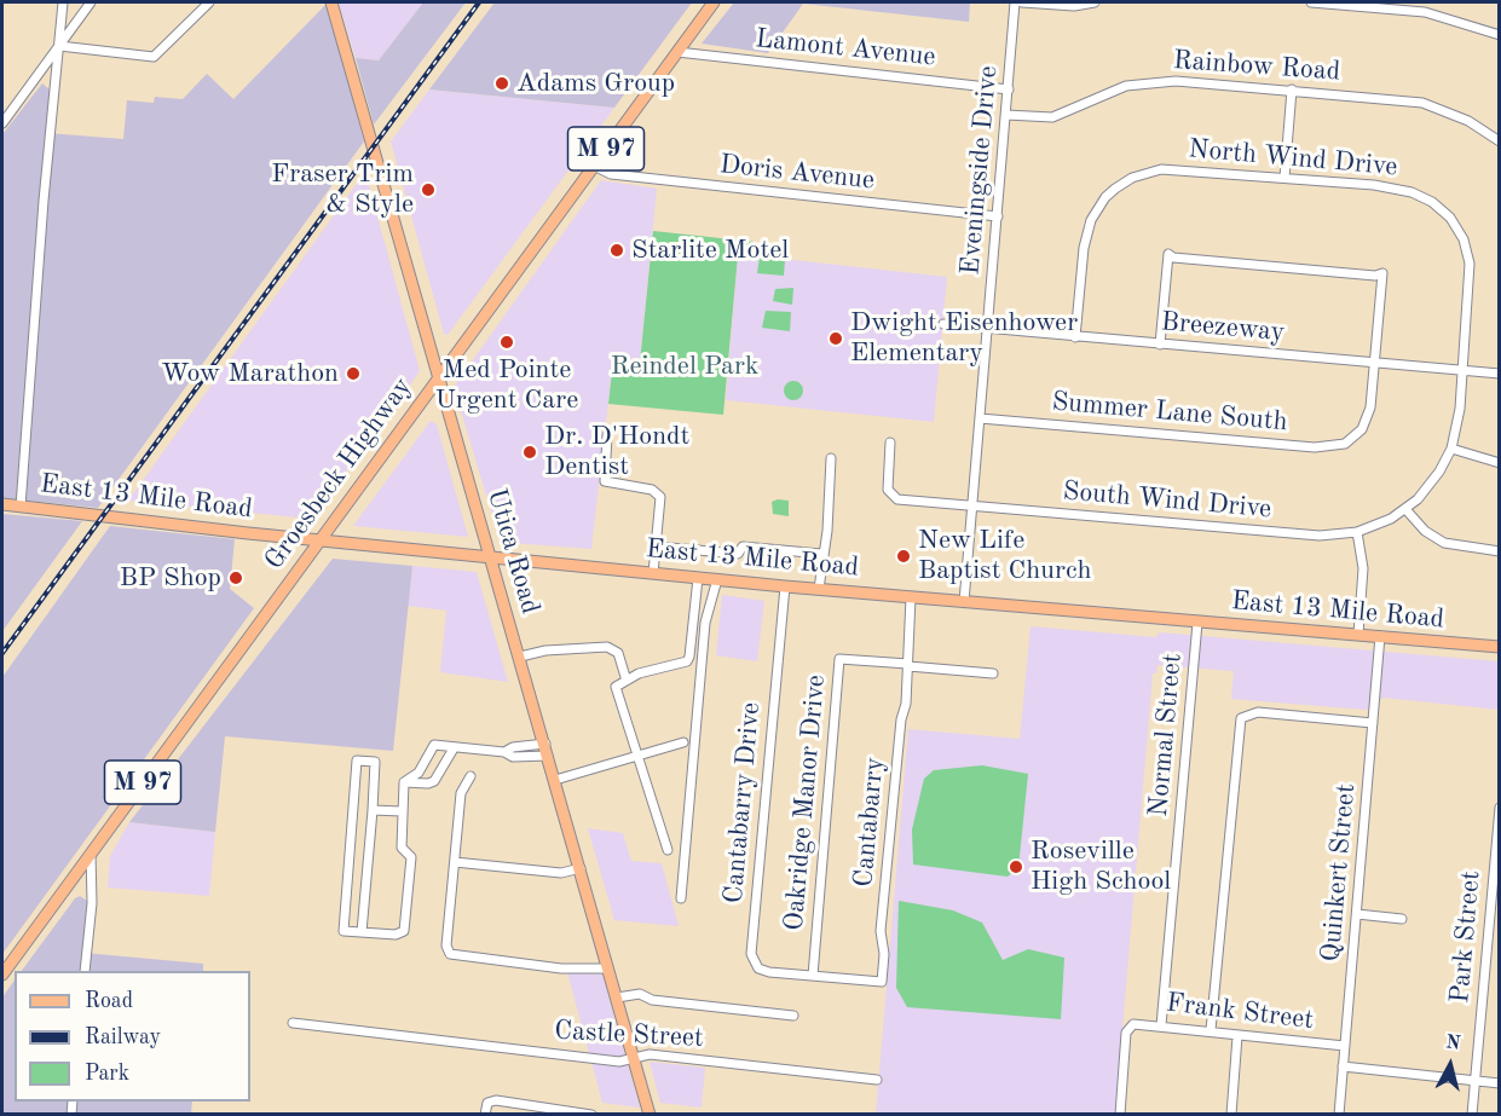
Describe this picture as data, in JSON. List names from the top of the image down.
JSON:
{
  "streets": {
    "main road": [
      "M 97",
      "Groesbeck Highway",
      "East 13 Mile Road",
      "Utica Road"
    ],
    "street": [
      "Lamont Avenue",
      "Rainbow Road",
      "North Wind Drive",
      "Eveningside Drive",
      "Doris Avenue",
      "Breezeway",
      "Summer Lane South",
      "South Wind Drive",
      "Normal Street",
      "Cantabarry Drive",
      "Oakridge Manor Drive",
      "Cantabarry",
      "Quinkert Street",
      "Park Street",
      "Frank Street",
      "Castle Street"
    ]
  },
  "crossings": [
    ["Lamont Avenue", "Eveningside Drive"],
    ["Lamont Avenue", "Groesbeck Highway"],
    ["Rainbow Road", "Eveningside Drive"],
    ["North Wind Drive", "Breezeway"],
    ["Eveningside Drive", "Doris Avenue"],
    ["Eveningside Drive", "Breezeway"],
    ["Eveningside Drive", "Summer Lane South"],
    ["Eveningside Drive", "East 13 Mile Road"],
    ["Eveningside Drive", "South Wind Drive"],
    ["Doris Avenue", "Groesbeck Highway"],
    ["Breezeway", "Summer Lane South"],
    ["Groesbeck Highway", "East 13 Mile Road"],
    ["Groesbeck Highway", "Utica Road"],
    ["East 13 Mile Road", "Utica Road"],
    ["East 13 Mile Road", "Normal Street"],
    ["East 13 Mile Road", "Cantabarry Drive"],
    ["East 13 Mile Road", "Cantabarry"],
    ["East 13 Mile Road", "Quinkert Street"],
    ["Utica Road", "Castle Street"],
    ["Normal Street", "Frank Street"],
    ["Cantabarry Drive", "Oakridge Manor Drive"],
    ["Cantabarry Drive", "Cantabarry"],
    ["Oakridge Manor Drive", "Cantabarry"],
    ["Quinkert Street", "Frank Street"]
  ],
  "parks": ["Reindel Park"],
  "places": [
    "Adams Group",
    "Fraser Trim & Style",
    "Starlite Motel",
    "Dwight Eisenhower Elementary",
    "Med Pointe Urgent Care",
    "Wow Marathon",
    "Dr. D'Hondt Dentist",
    "New Life Baptist Church",
    "BP Shop",
    "Roseville High School"
  ],
  "legend": ["Road", "Railway", "Park"],
  "north": "top"
}
